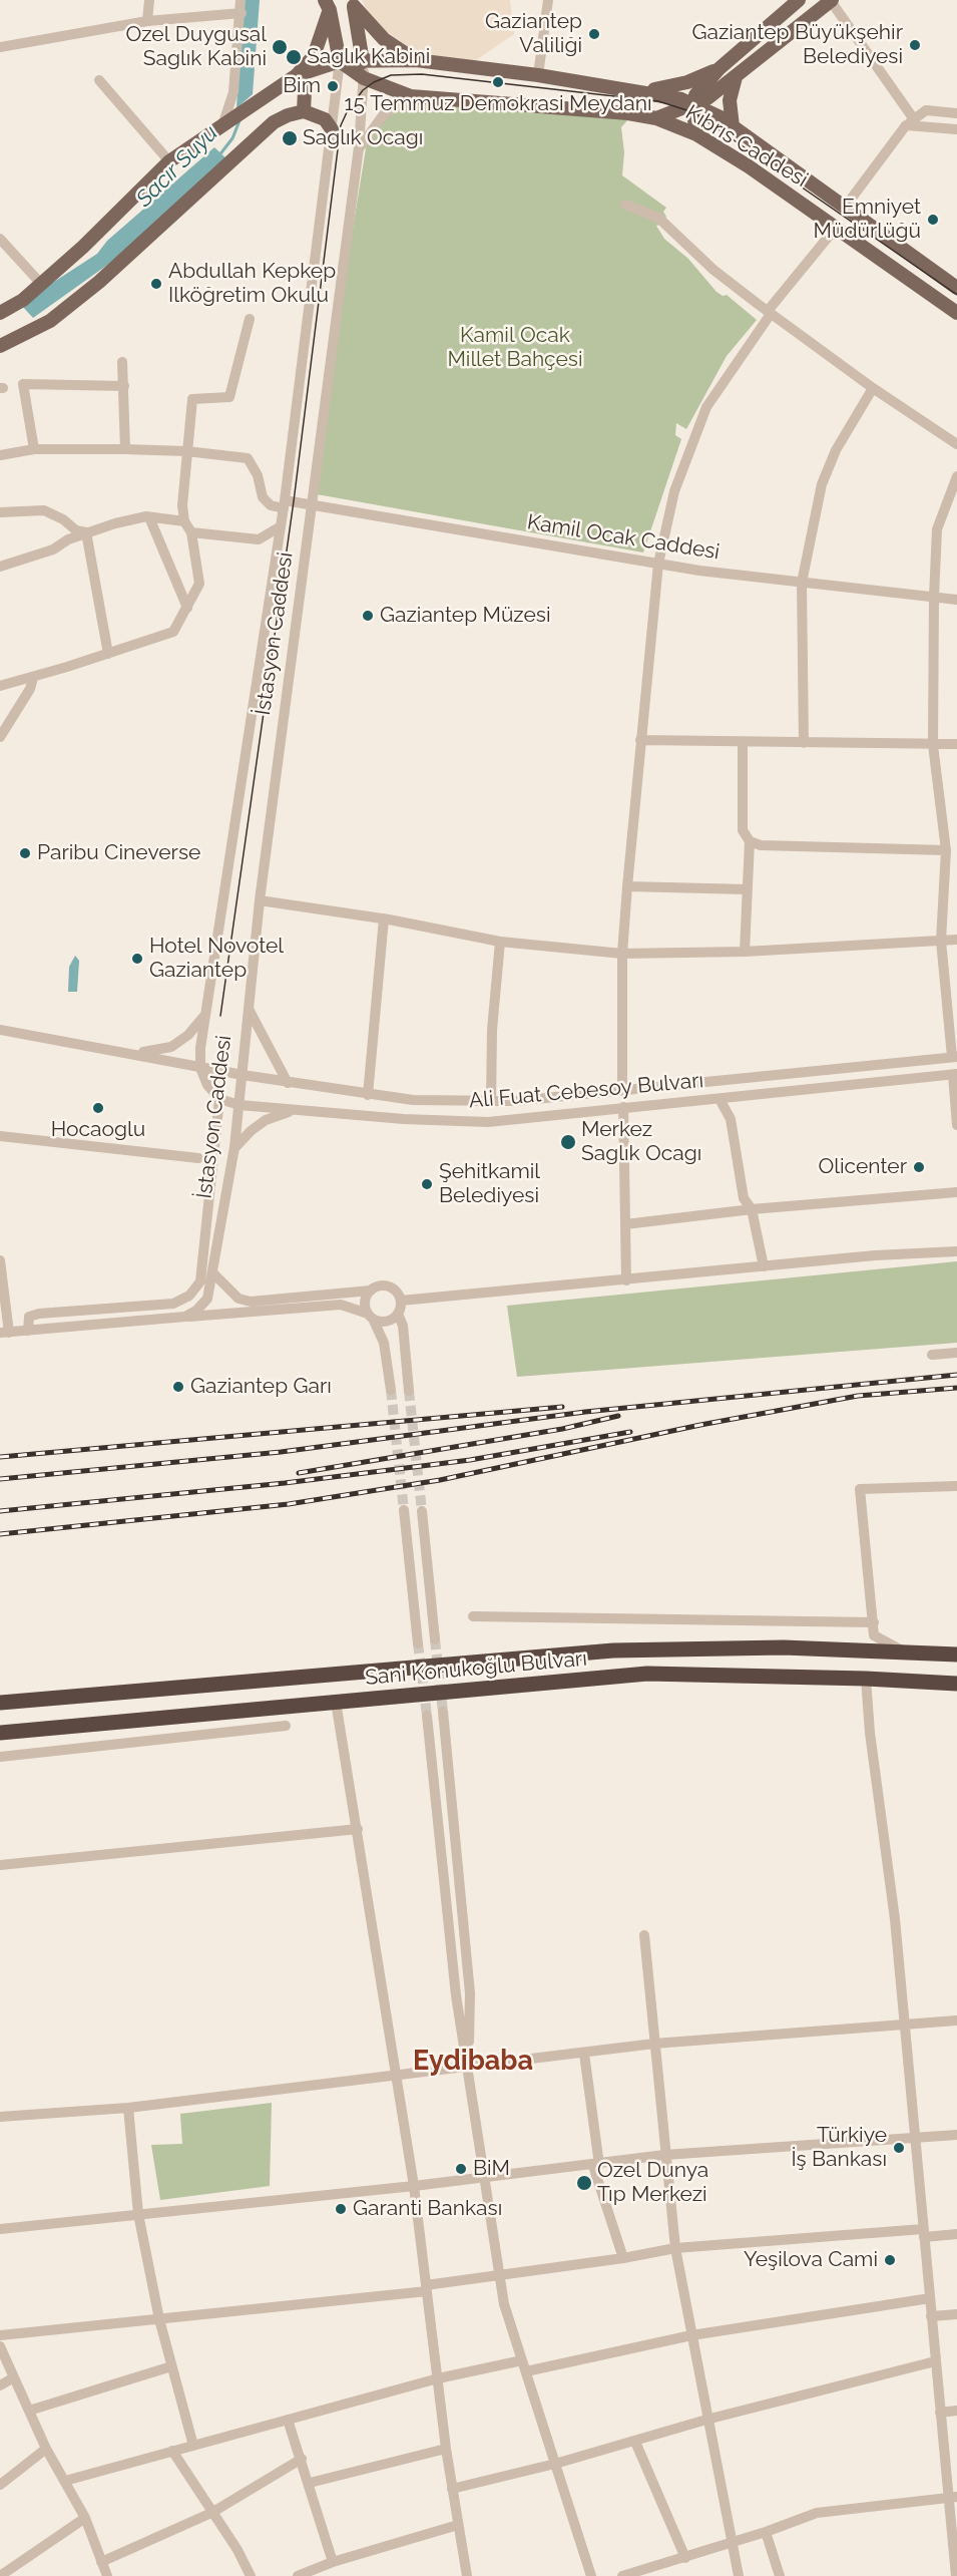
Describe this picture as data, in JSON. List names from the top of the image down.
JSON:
{
  "streets": {
    "highway": ["Sani Konukoğlu Bulvarı"],
    "main road": ["Kıbrıs Caddesi", "İstasyon Caddesi"],
    "street": ["Kamil Ocak Caddesi", "Ali Fuat Cebesoy Bulvarı"]
  },
  "crossings": [
    ["Kıbrıs Caddesi", "İstasyon Caddesi"],
    ["Kamil Ocak Caddesi", "İstasyon Caddesi"],
    ["İstasyon Caddesi", "Ali Fuat Cebesoy Bulvarı"]
  ],
  "districts": ["Eydibaba"],
  "water": ["Sacır Suyu"],
  "parks": ["Kamil Ocak Millet Bahçesi"],
  "places": [
    "Gaziantep Valiliği",
    "Gaziantep Büyükşehir Belediyesi",
    "Ozel Duygusal Saglık Kabini",
    "Saglık Kabini",
    "15 Temmuz Demokrasi Meydanı",
    "Bim",
    "Saglık Ocagı",
    "Emniyet Müdürlüğü",
    "Abdullah Kepkep Ilköğretim Okulu",
    "Gaziantep Müzesi",
    "Paribu Cineverse",
    "Hotel Novotel Gaziantep",
    "Hocaoglu",
    "Merkez Saglık Ocagı",
    "Olicenter",
    "Şehitkamil Belediyesi",
    "Gaziantep Garı",
    "Türkiye İş Bankası",
    "BiM",
    "Ozel Dunya Tıp Merkezi",
    "Garanti Bankası",
    "Yeşilova Cami"
  ]
}
